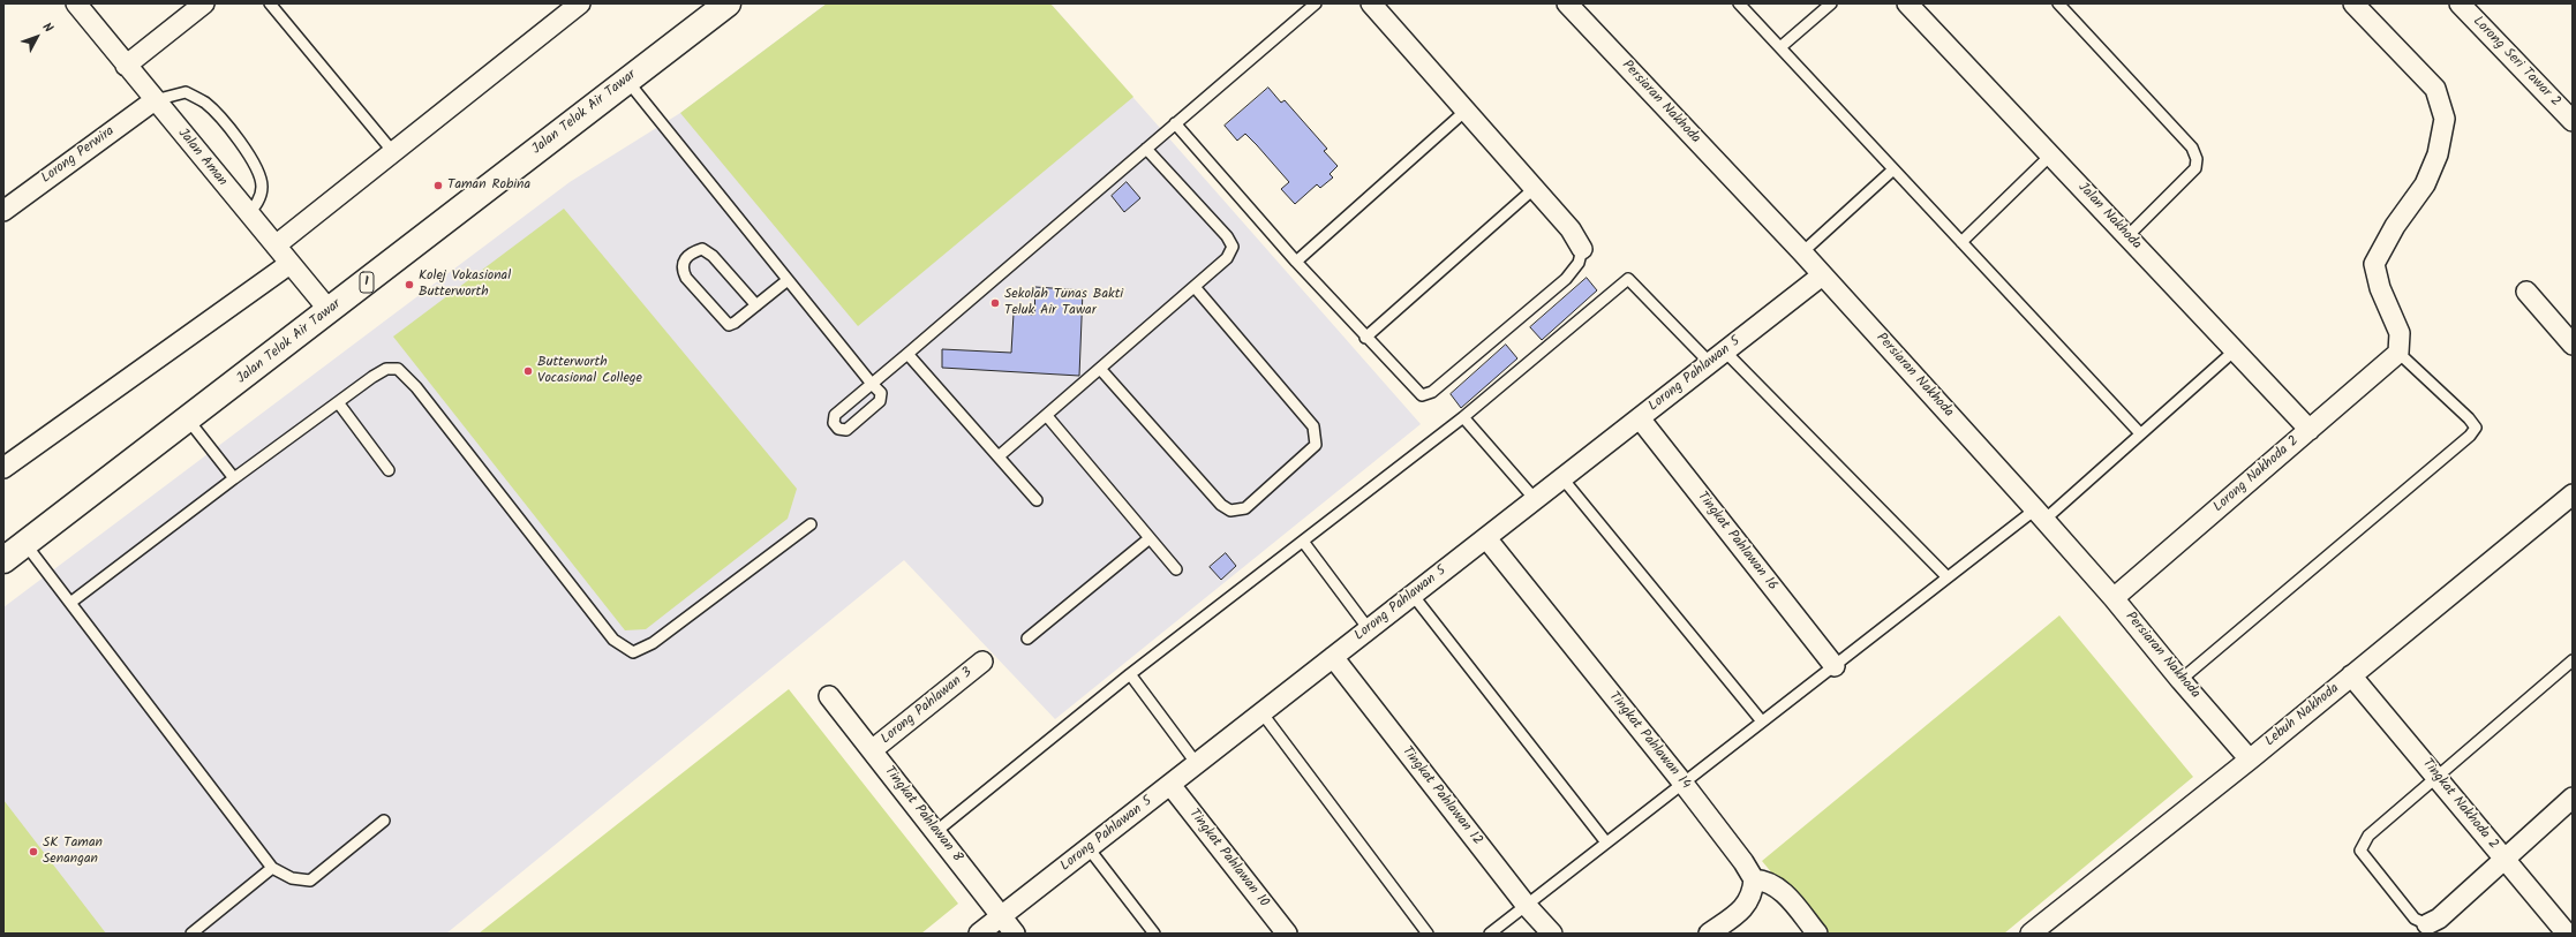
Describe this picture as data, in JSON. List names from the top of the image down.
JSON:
{
  "streets": {
    "main road": ["Jalan Telok Air Tawar", "1"],
    "street": [
      "Lorong Seri Tawar 2",
      "Persiaran Nakhoda",
      "Lorong Perwira",
      "Jalan Aman",
      "Jalan Nakhoda",
      "Lorong Pahlawan 5",
      "Lorong Nakhoda 2",
      "Tingkat Pahlawan 16",
      "Lorong Pahlawan 3",
      "Lebuh Nakhoda",
      "Tingkat Pahlawan 14",
      "Tingkat Pahlawan 12",
      "Tingkat Nakhoda 2",
      "Tingkat Pahlawan 8",
      "Tingkat Pahlawan 10"
    ]
  },
  "crossings": [
    ["Persiaran Nakhoda", "Lorong Pahlawan 5"],
    ["Persiaran Nakhoda", "Lorong Nakhoda 2"],
    ["Persiaran Nakhoda", "Lebuh Nakhoda"],
    ["Jalan Telok Air Tawar", "Jalan Aman"],
    ["Lorong Perwira", "Jalan Aman"],
    ["Jalan Nakhoda", "Lorong Nakhoda 2"],
    ["Lorong Pahlawan 5", "Tingkat Pahlawan 16"],
    ["Lorong Pahlawan 5", "Tingkat Pahlawan 14"],
    ["Lorong Pahlawan 5", "Tingkat Pahlawan 12"],
    ["Lorong Pahlawan 5", "Tingkat Pahlawan 8"],
    ["Lorong Pahlawan 5", "Tingkat Pahlawan 10"],
    ["Lorong Pahlawan 3", "Tingkat Pahlawan 8"],
    ["Lebuh Nakhoda", "Tingkat Nakhoda 2"]
  ],
  "places": [
    "Taman Robina",
    "Kolej Vokasional Butterworth",
    "Sekolah Tunas Bakti Teluk Air Tawar",
    "Butterworth Vocasional College",
    "SK Taman Senangan"
  ],
  "north": "top right"
}
